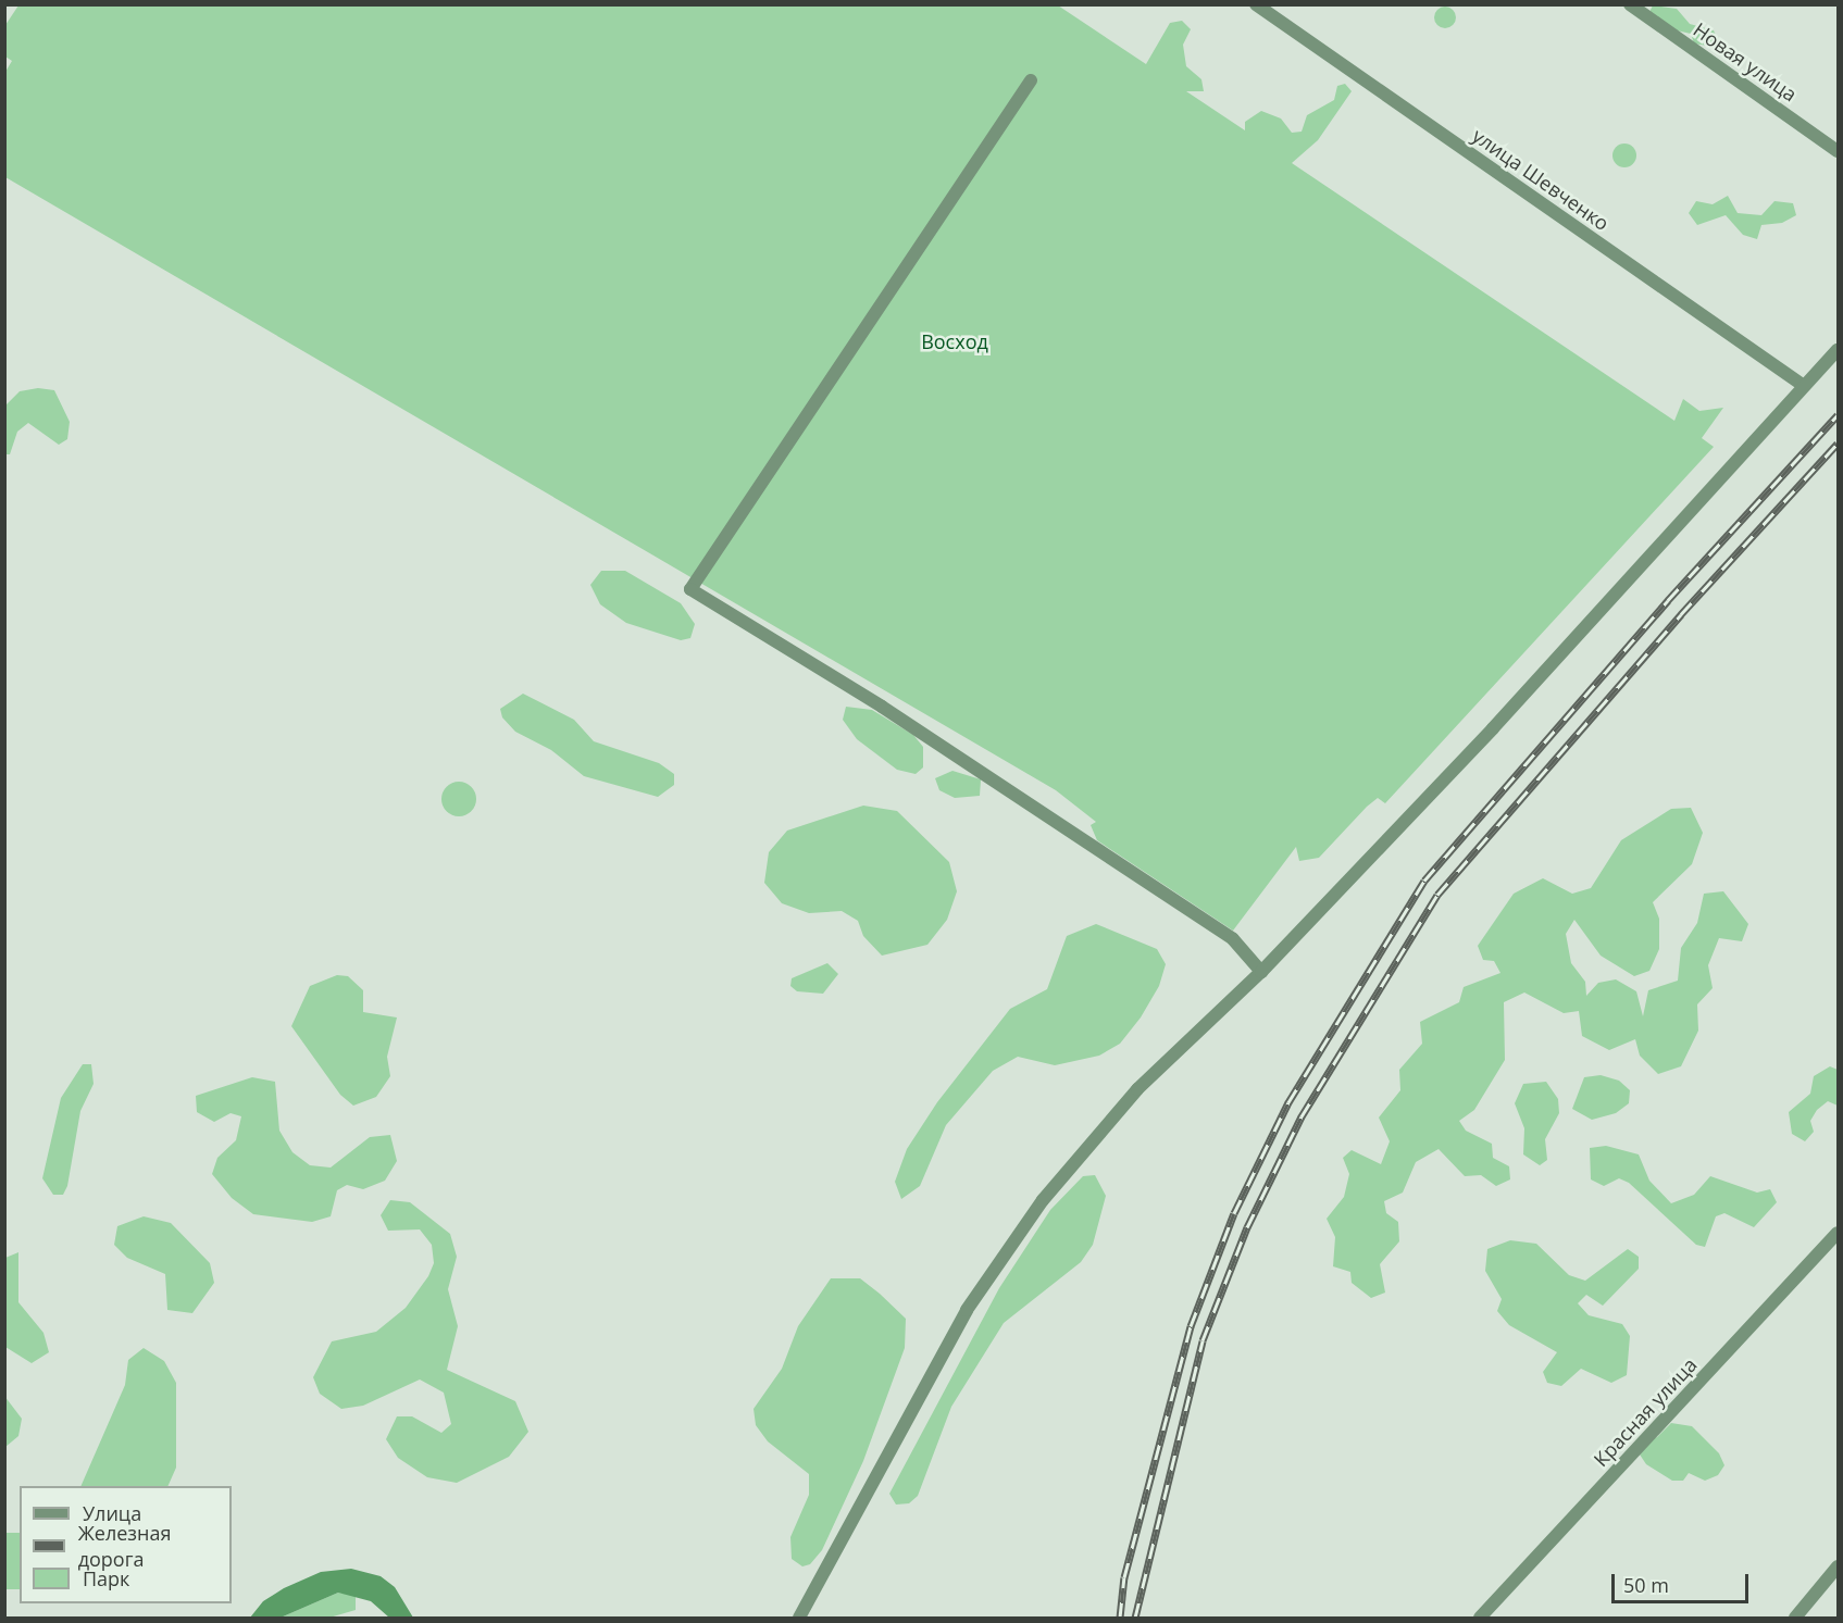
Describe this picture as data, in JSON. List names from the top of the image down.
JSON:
{
  "streets": {
    "street": ["Новая улица", "улица Шевченко", "Красная улица"]
  },
  "parks": ["Восход"],
  "legend": ["Улица", "Железная дорога", "Парк"],
  "scale_bar": "50 m"
}
